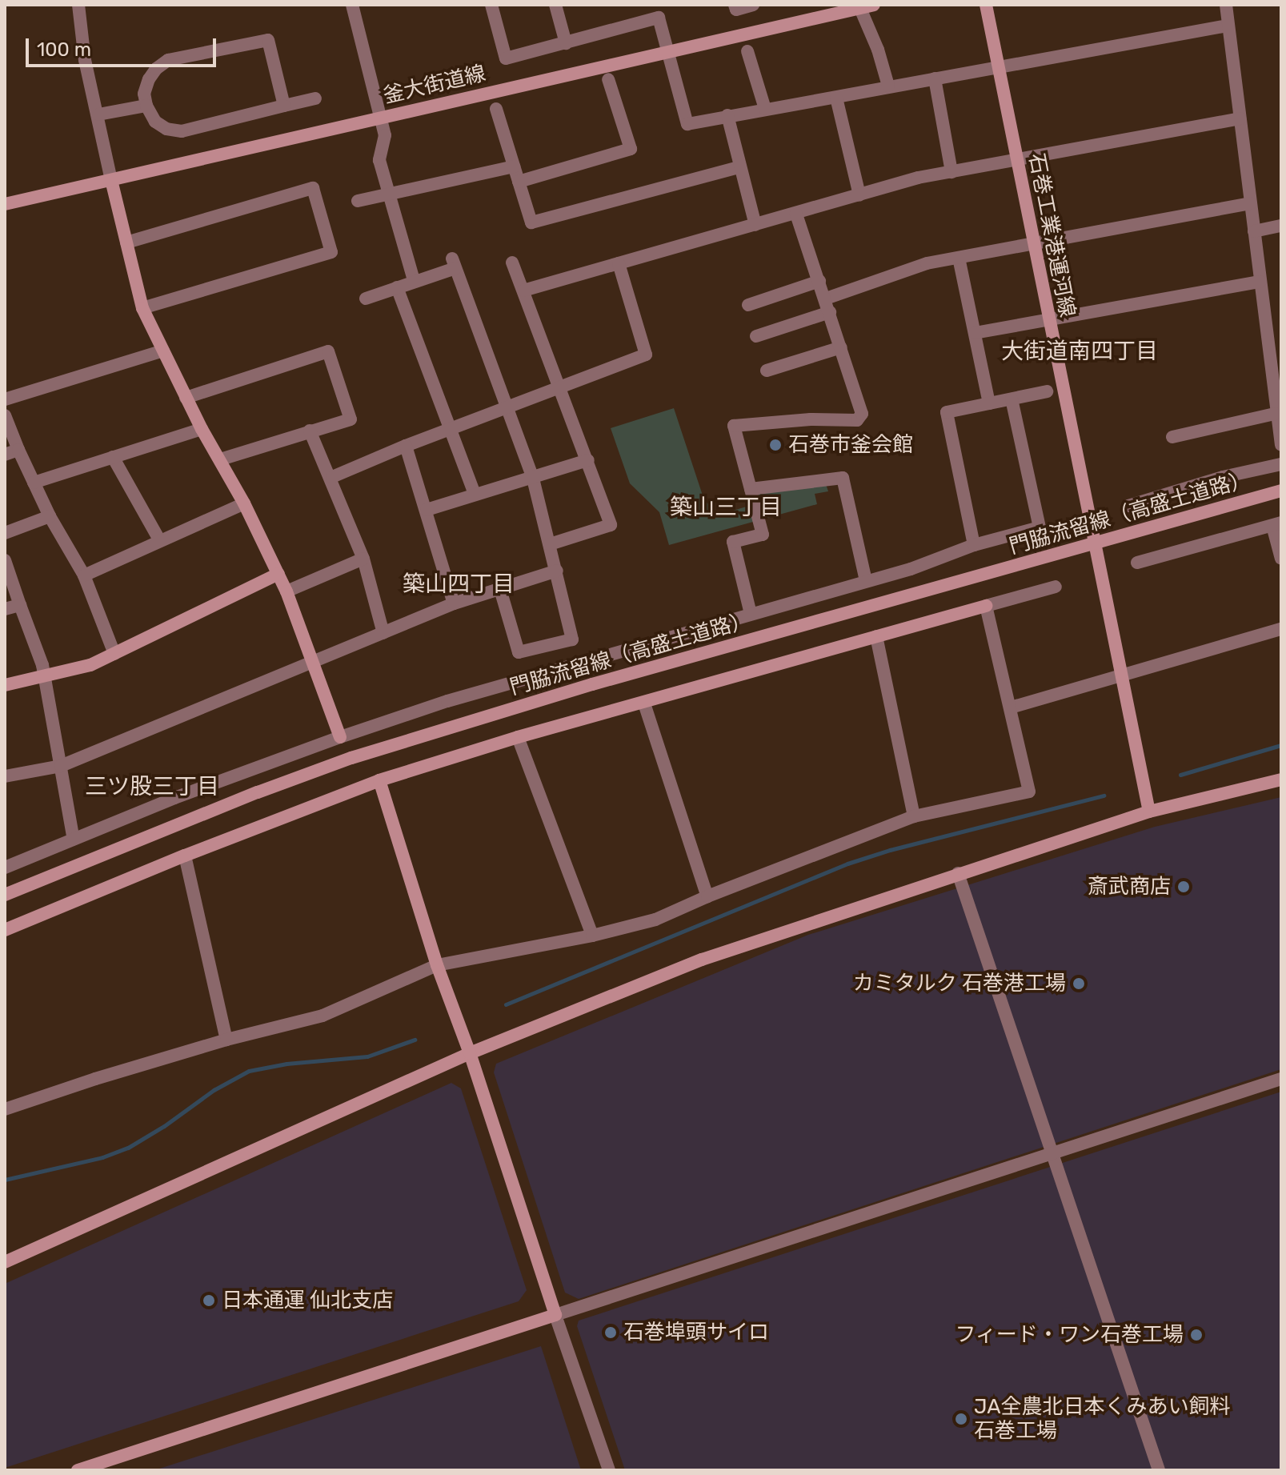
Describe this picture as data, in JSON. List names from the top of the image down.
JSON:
{
  "streets": {
    "street": ["釜大街道線", "石巻工業港運河線", "門脇流留線（高盛土道路）"]
  },
  "crossings": [
    ["石巻工業港運河線", "門脇流留線（高盛土道路）"]
  ],
  "districts": [
    "大街道南四丁目",
    "築山三丁目",
    "築山四丁目",
    "三ツ股三丁目"
  ],
  "places": [
    "石巻市釜会館",
    "斎武商店",
    "カミタルク 石巻港工場",
    "日本通運 仙北支店",
    "石巻埠頭サイロ",
    "フィード・ワン石巻工場",
    "JA全農北日本くみあい飼料 石巻工場"
  ],
  "scale_bar": "100 m"
}
